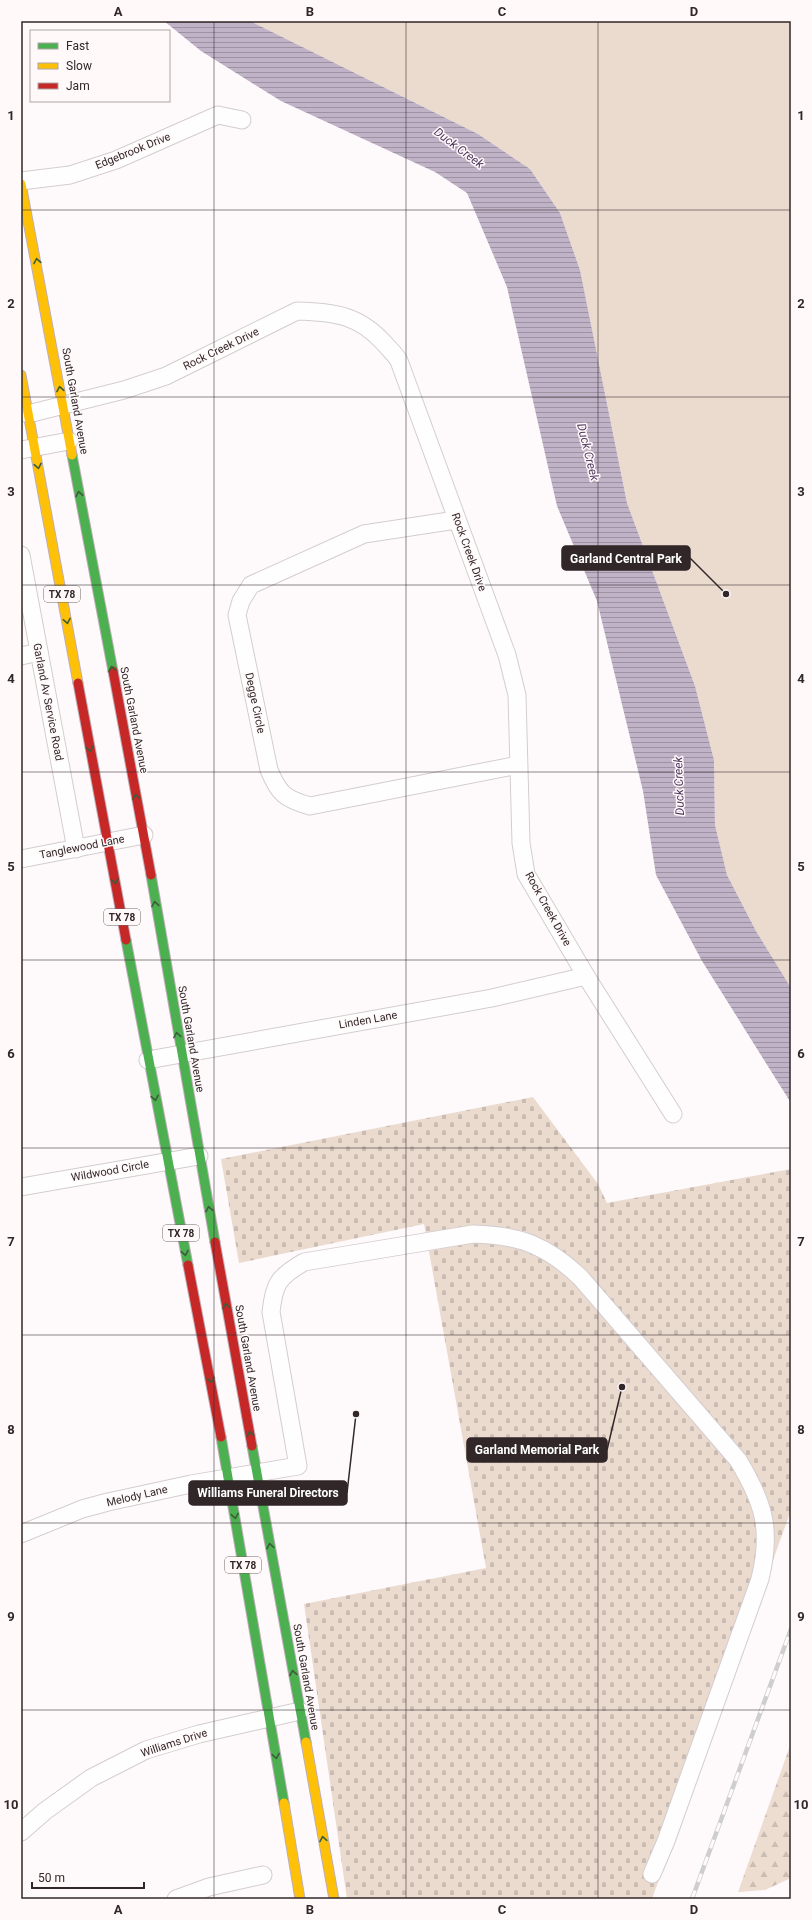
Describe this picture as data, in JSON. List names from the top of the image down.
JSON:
{
  "streets": {
    "main road": ["South Garland Avenue", "TX 78"],
    "street": [
      "Edgebrook Drive",
      "Rock Creek Drive",
      "Garland Av Service Road",
      "Degge Circle",
      "Tanglewood Lane",
      "Linden Lane",
      "Wildwood Circle",
      "Melody Lane",
      "Williams Drive"
    ]
  },
  "crossings": [
    ["Edgebrook Drive", "South Garland Avenue"],
    ["Rock Creek Drive", "South Garland Avenue"],
    ["Rock Creek Drive", "TX 78"],
    ["Rock Creek Drive", "Degge Circle"],
    ["Rock Creek Drive", "Linden Lane"],
    ["South Garland Avenue", "Tanglewood Lane"],
    ["South Garland Avenue", "Linden Lane"],
    ["South Garland Avenue", "Wildwood Circle"],
    ["South Garland Avenue", "Melody Lane"],
    ["South Garland Avenue", "Williams Drive"],
    ["TX 78", "Tanglewood Lane"],
    ["TX 78", "Linden Lane"],
    ["TX 78", "Wildwood Circle"],
    ["TX 78", "Melody Lane"],
    ["TX 78", "Williams Drive"],
    ["Garland Av Service Road", "Tanglewood Lane"]
  ],
  "water": ["Duck Creek"],
  "places": ["Garland Central Park", "Garland Memorial Park", "Williams Funeral Directors"],
  "legend": ["Fast", "Slow", "Jam"],
  "scale_bar": "50 m",
  "grid": {
    "columns": [
      "A",
      "B",
      "C",
      "D"
    ],
    "rows": [
      "1",
      "2",
      "3",
      "4",
      "5",
      "6",
      "7",
      "8",
      "9",
      "10"
    ]
  }
}
